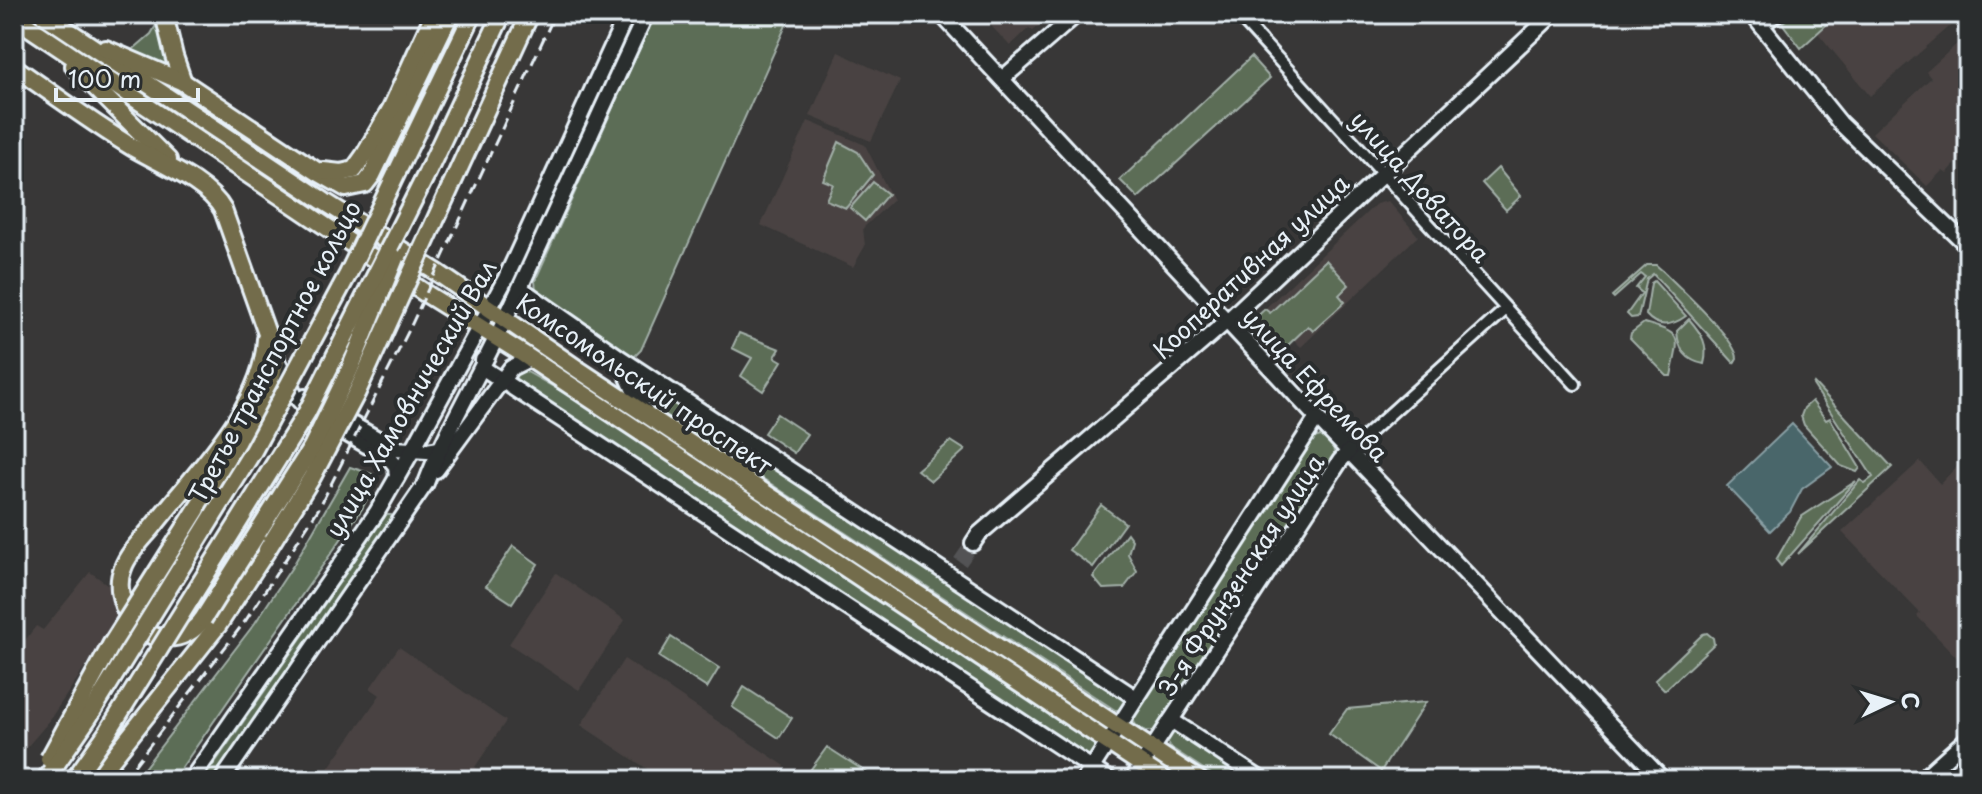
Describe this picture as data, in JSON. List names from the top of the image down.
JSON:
{
  "streets": {
    "main road": ["Третье транспортное кольцо", "Комсомольский проспект"],
    "street": [
      "улица Доватора",
      "Кооперативная улица",
      "улица Ефремова",
      "улица Хамовнический Вал",
      "3-я Фрунзенская улица"
    ]
  },
  "crossings": [
    ["улица Доватора", "Кооперативная улица"],
    ["улица Доватора", "3-я Фрунзенская улица"],
    ["Кооперативная улица", "улица Ефремова"],
    ["Комсомольский проспект", "улица Хамовнический Вал"],
    ["Комсомольский проспект", "3-я Фрунзенская улица"],
    ["улица Ефремова", "3-я Фрунзенская улица"]
  ],
  "scale_bar": "100 m",
  "north": "right"
}
